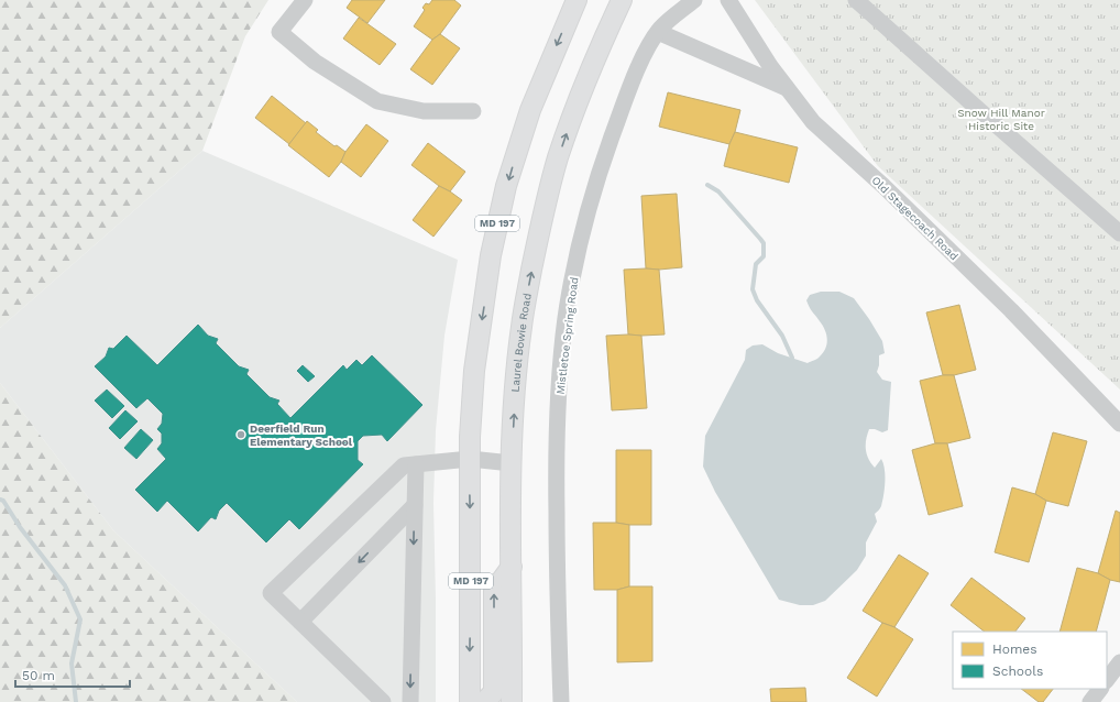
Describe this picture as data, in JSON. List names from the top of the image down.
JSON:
{
  "streets": {
    "main road": ["MD 197", "Laurel Bowie Road"],
    "street": ["Old Stagecoach Road", "Mistletoe Spring Road"]
  },
  "parks": ["Snow Hill Manor Historic Site"],
  "places": ["Deerfield Run Elementary School"],
  "legend": ["Homes", "Schools"],
  "scale_bar": "50 m"
}
